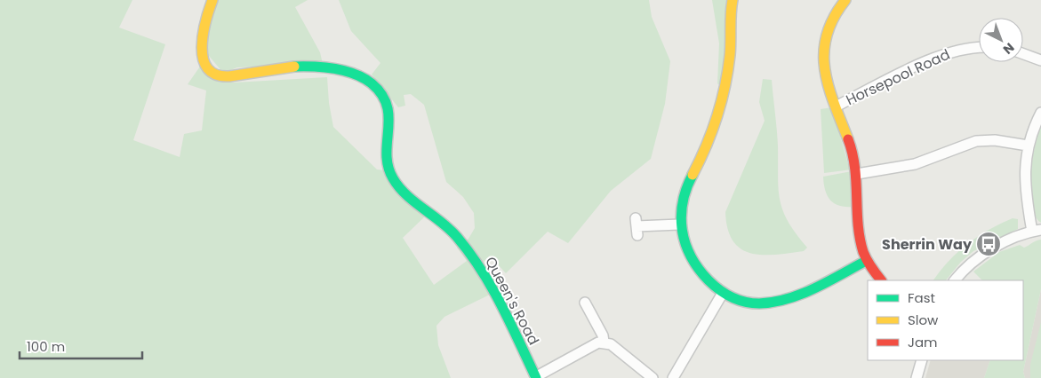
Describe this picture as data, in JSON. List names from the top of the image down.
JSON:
{
  "streets": {
    "street": ["Horsepool Road", "Queen's Road"]
  },
  "places": {
    "bus stop": ["Sherrin Way"]
  },
  "legend": ["Fast", "Slow", "Jam"],
  "scale_bar": "100 m",
  "north": "bottom right"
}
